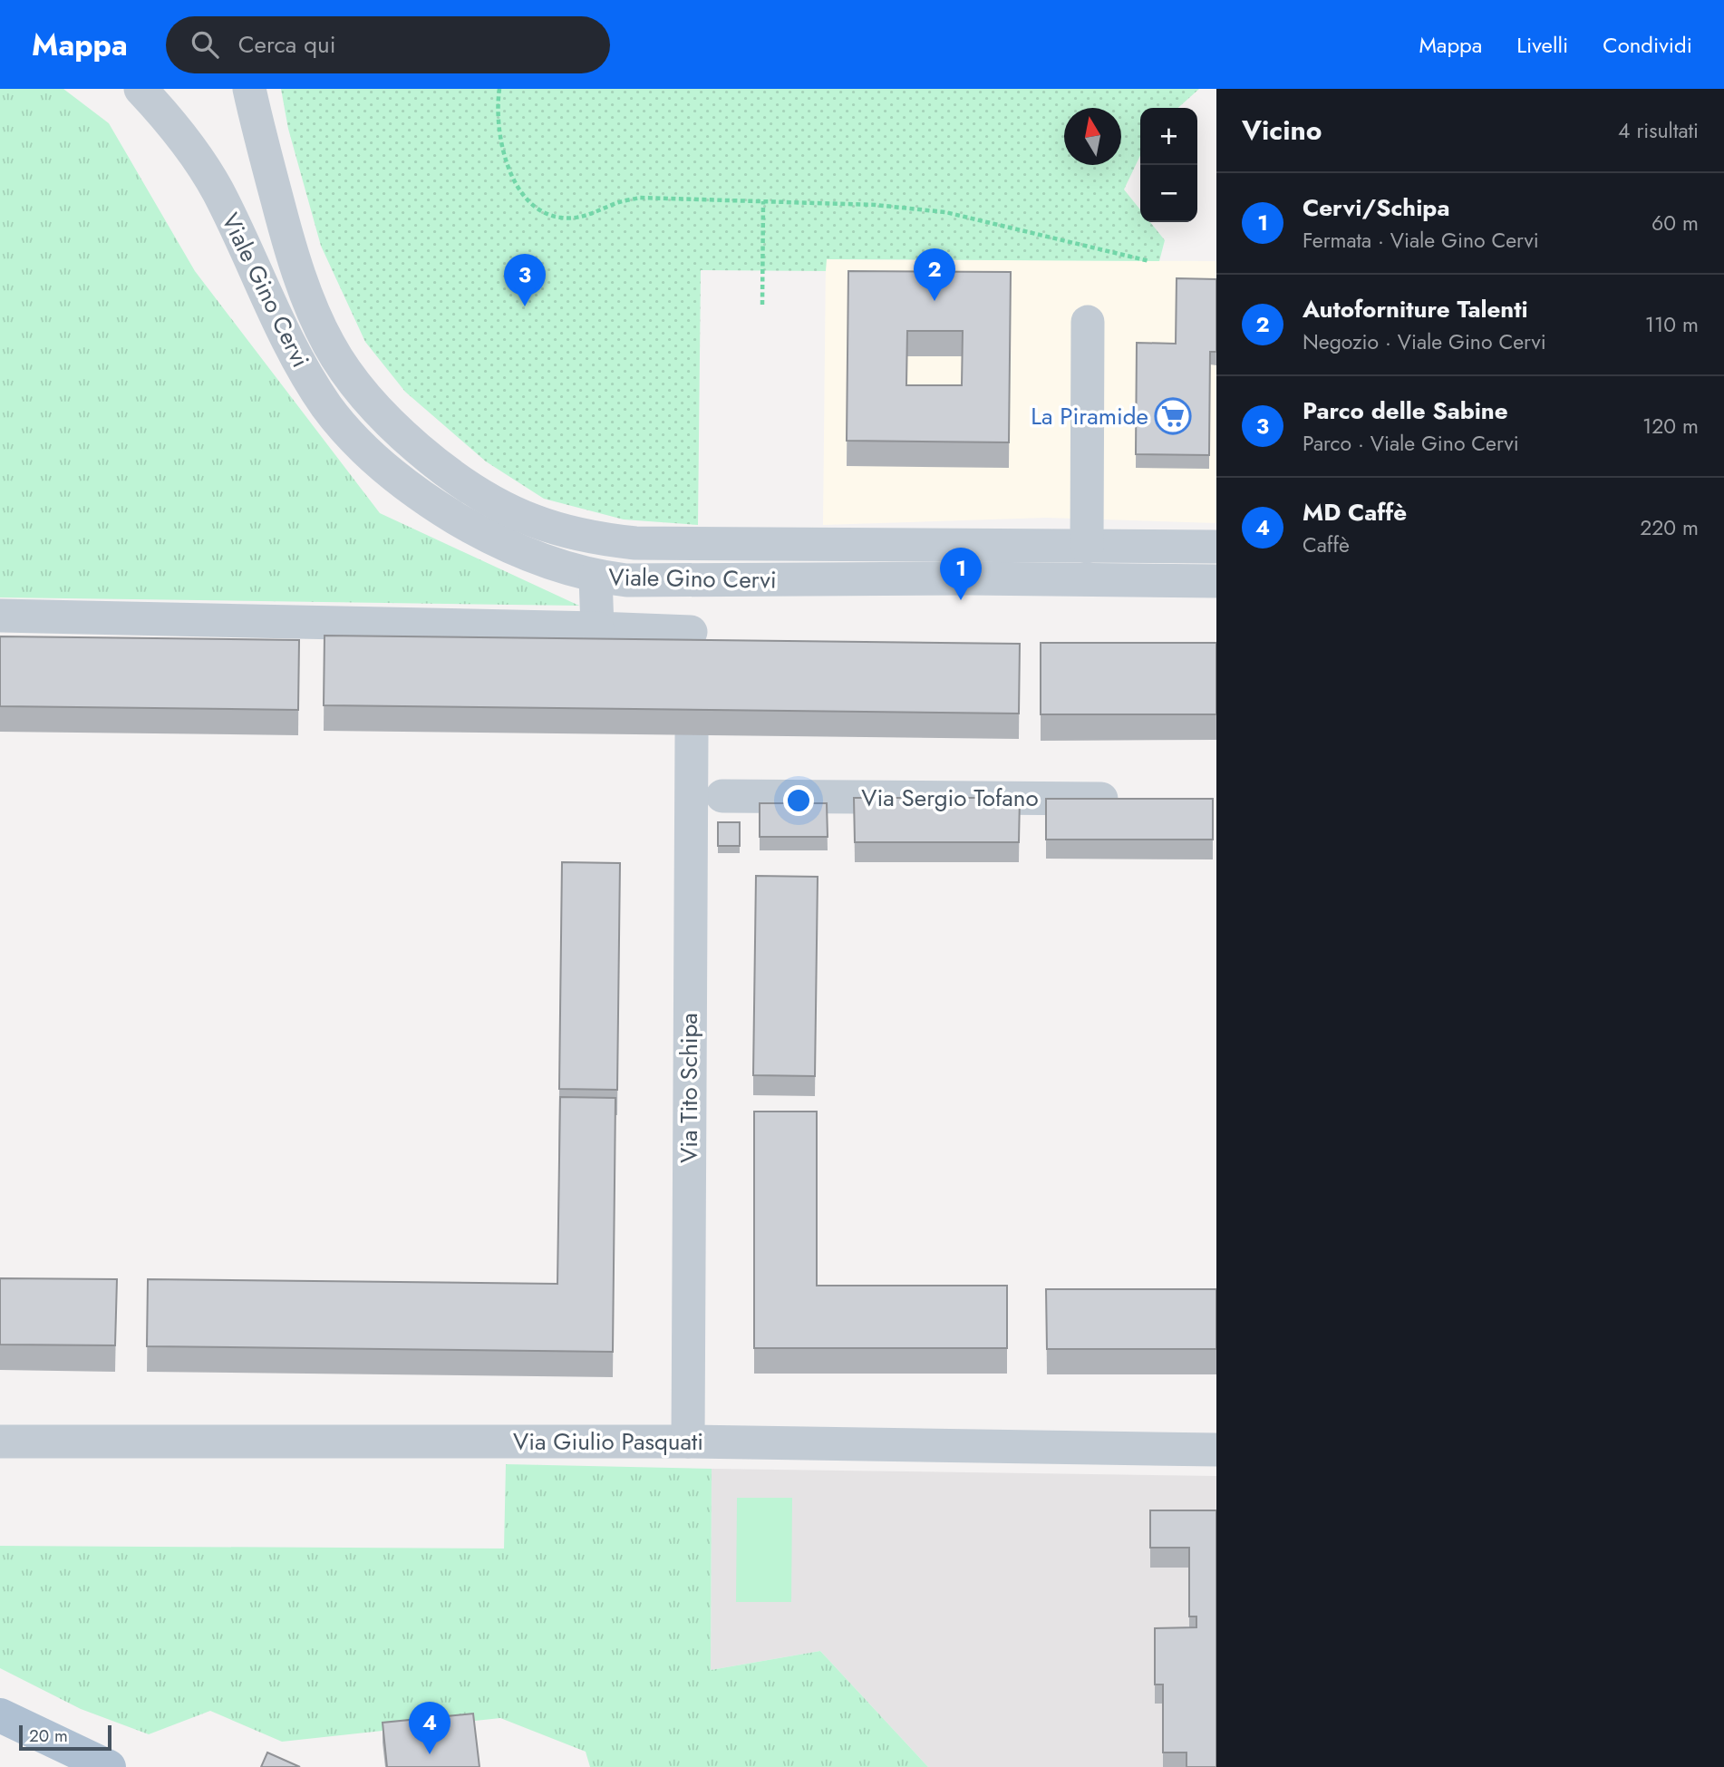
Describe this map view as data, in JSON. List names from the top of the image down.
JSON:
{
  "streets": {
    "street": [
      "Viale Gino Cervi",
      "Via Sergio Tofano",
      "Via Tito Schipa",
      "Via Giulio Pasquati"
    ]
  },
  "crossings": [
    ["Via Tito Schipa", "Via Giulio Pasquati"]
  ],
  "places": {
    "supermarket": ["La Piramide"]
  },
  "scale_bar": "20 m",
  "north": "top",
  "page": {
    "header": "Mappa",
    "search": "Cerca qui",
    "nav": ["Mappa", "Livelli", "Condividi"],
    "heading": ["Vicino", "4 risultati"],
    "map_buttons": ["+", "−"],
    "list": [
      {
        "mark": "1",
        "name": "Cervi/Schipa",
        "note": "Fermata · Viale Gino Cervi",
        "value": "60 m"
      },
      {
        "mark": "2",
        "name": "Autoforniture Talenti",
        "note": "Negozio · Viale Gino Cervi",
        "value": "110 m"
      },
      {
        "mark": "3",
        "name": "Parco delle Sabine",
        "note": "Parco · Viale Gino Cervi",
        "value": "120 m"
      },
      {
        "mark": "4",
        "name": "MD Caffè",
        "note": "Caffè",
        "value": "220 m"
      }
    ],
    "pins": [
      "2",
      "3",
      "1",
      "4"
    ],
    "scale": "20 m"
  }
}
